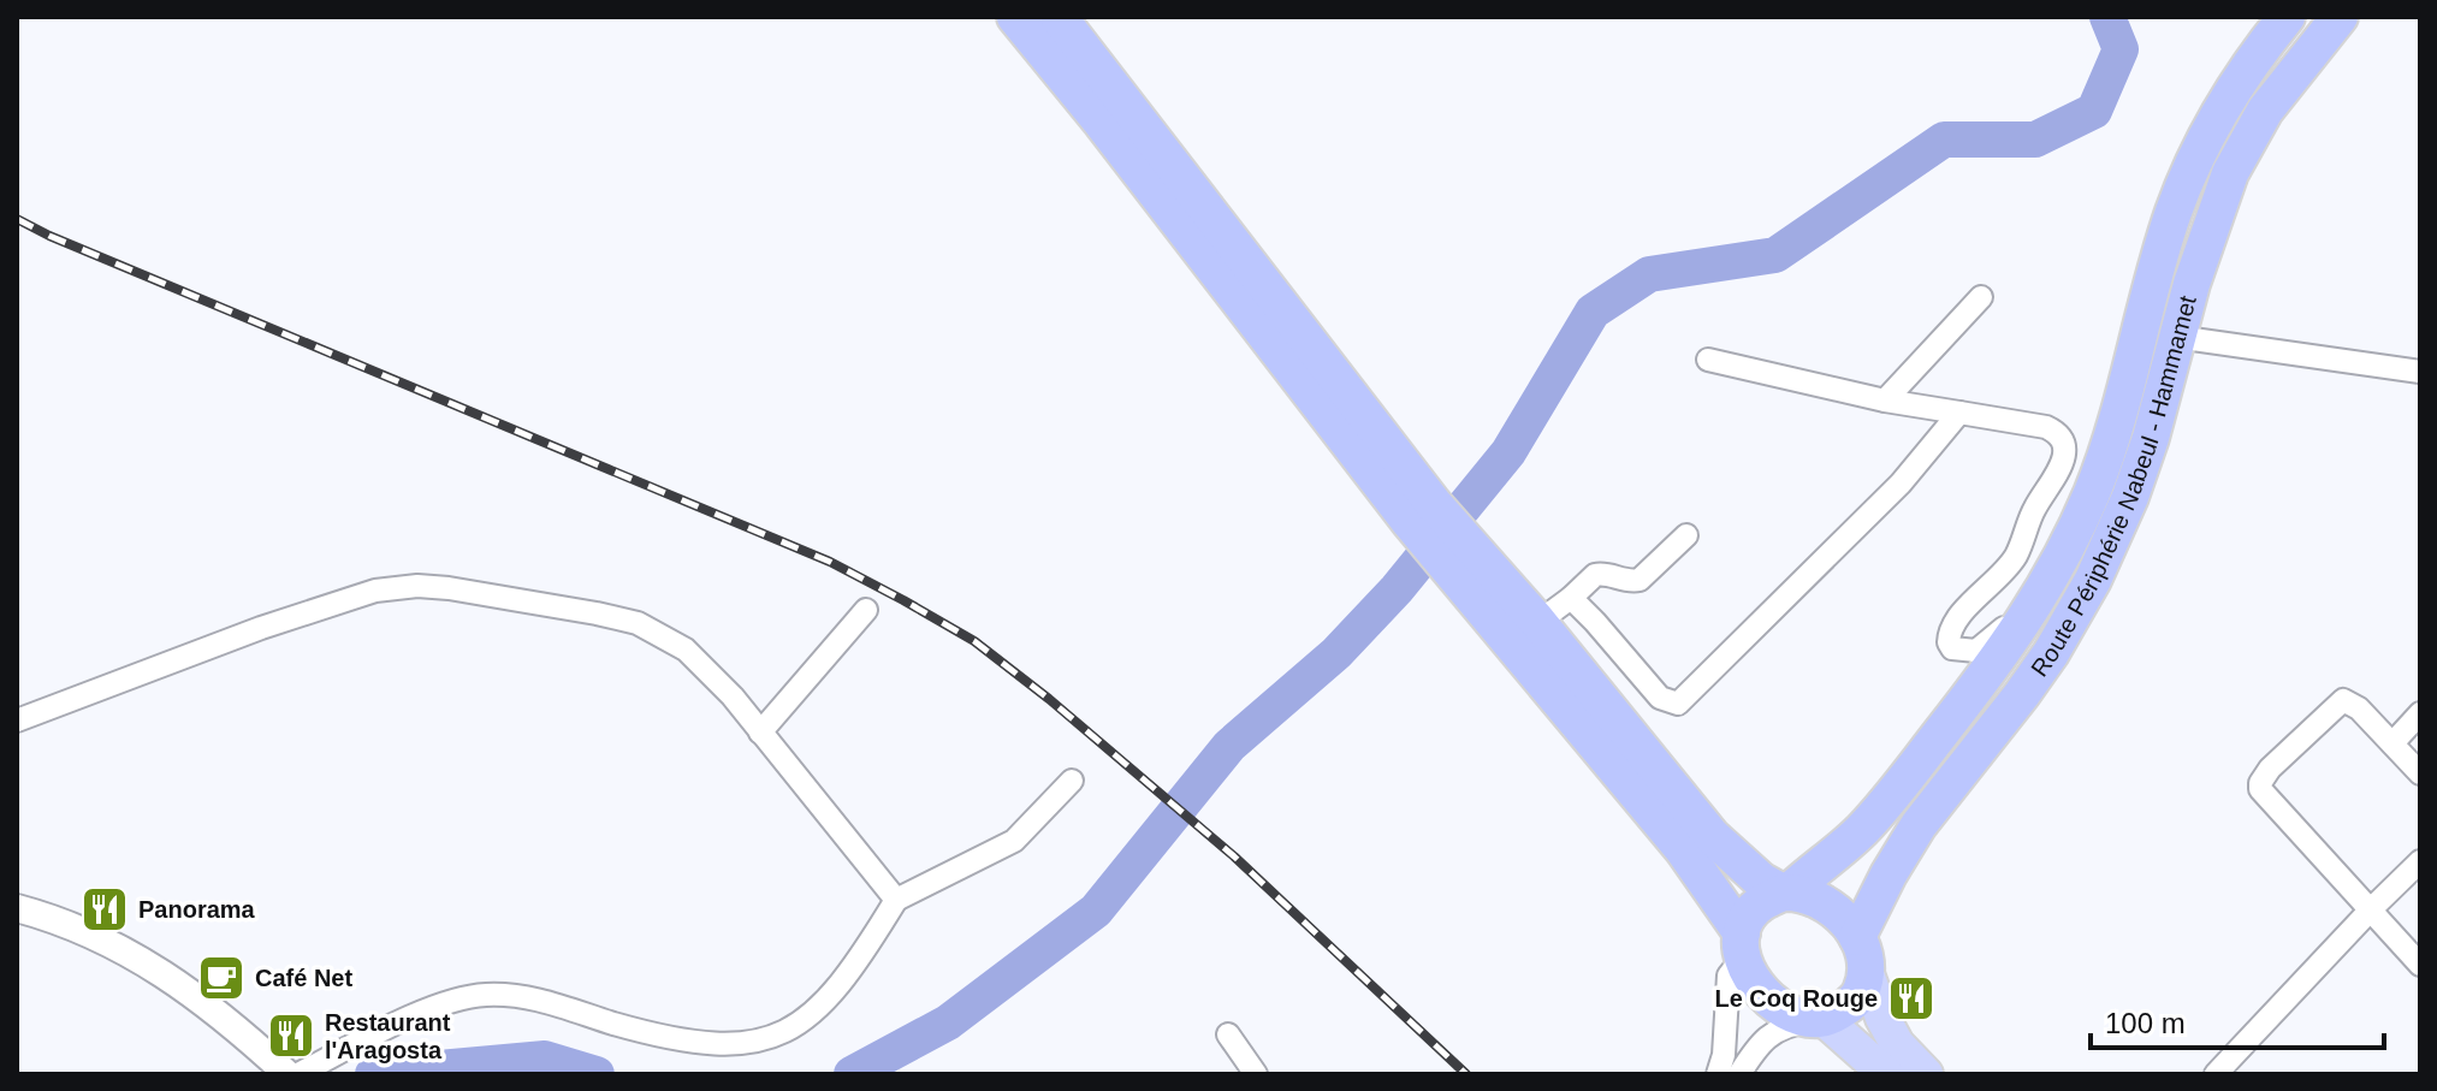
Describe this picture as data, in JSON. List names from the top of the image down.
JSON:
{
  "streets": {
    "highway": ["Route Périphérie Nabeul - Hammamet"]
  },
  "places": {
    "restaurant": ["Panorama", "Le Coq Rouge", "Restaurant l'Aragosta"],
    "cafe": ["Café Net"]
  },
  "scale_bar": "100 m"
}
